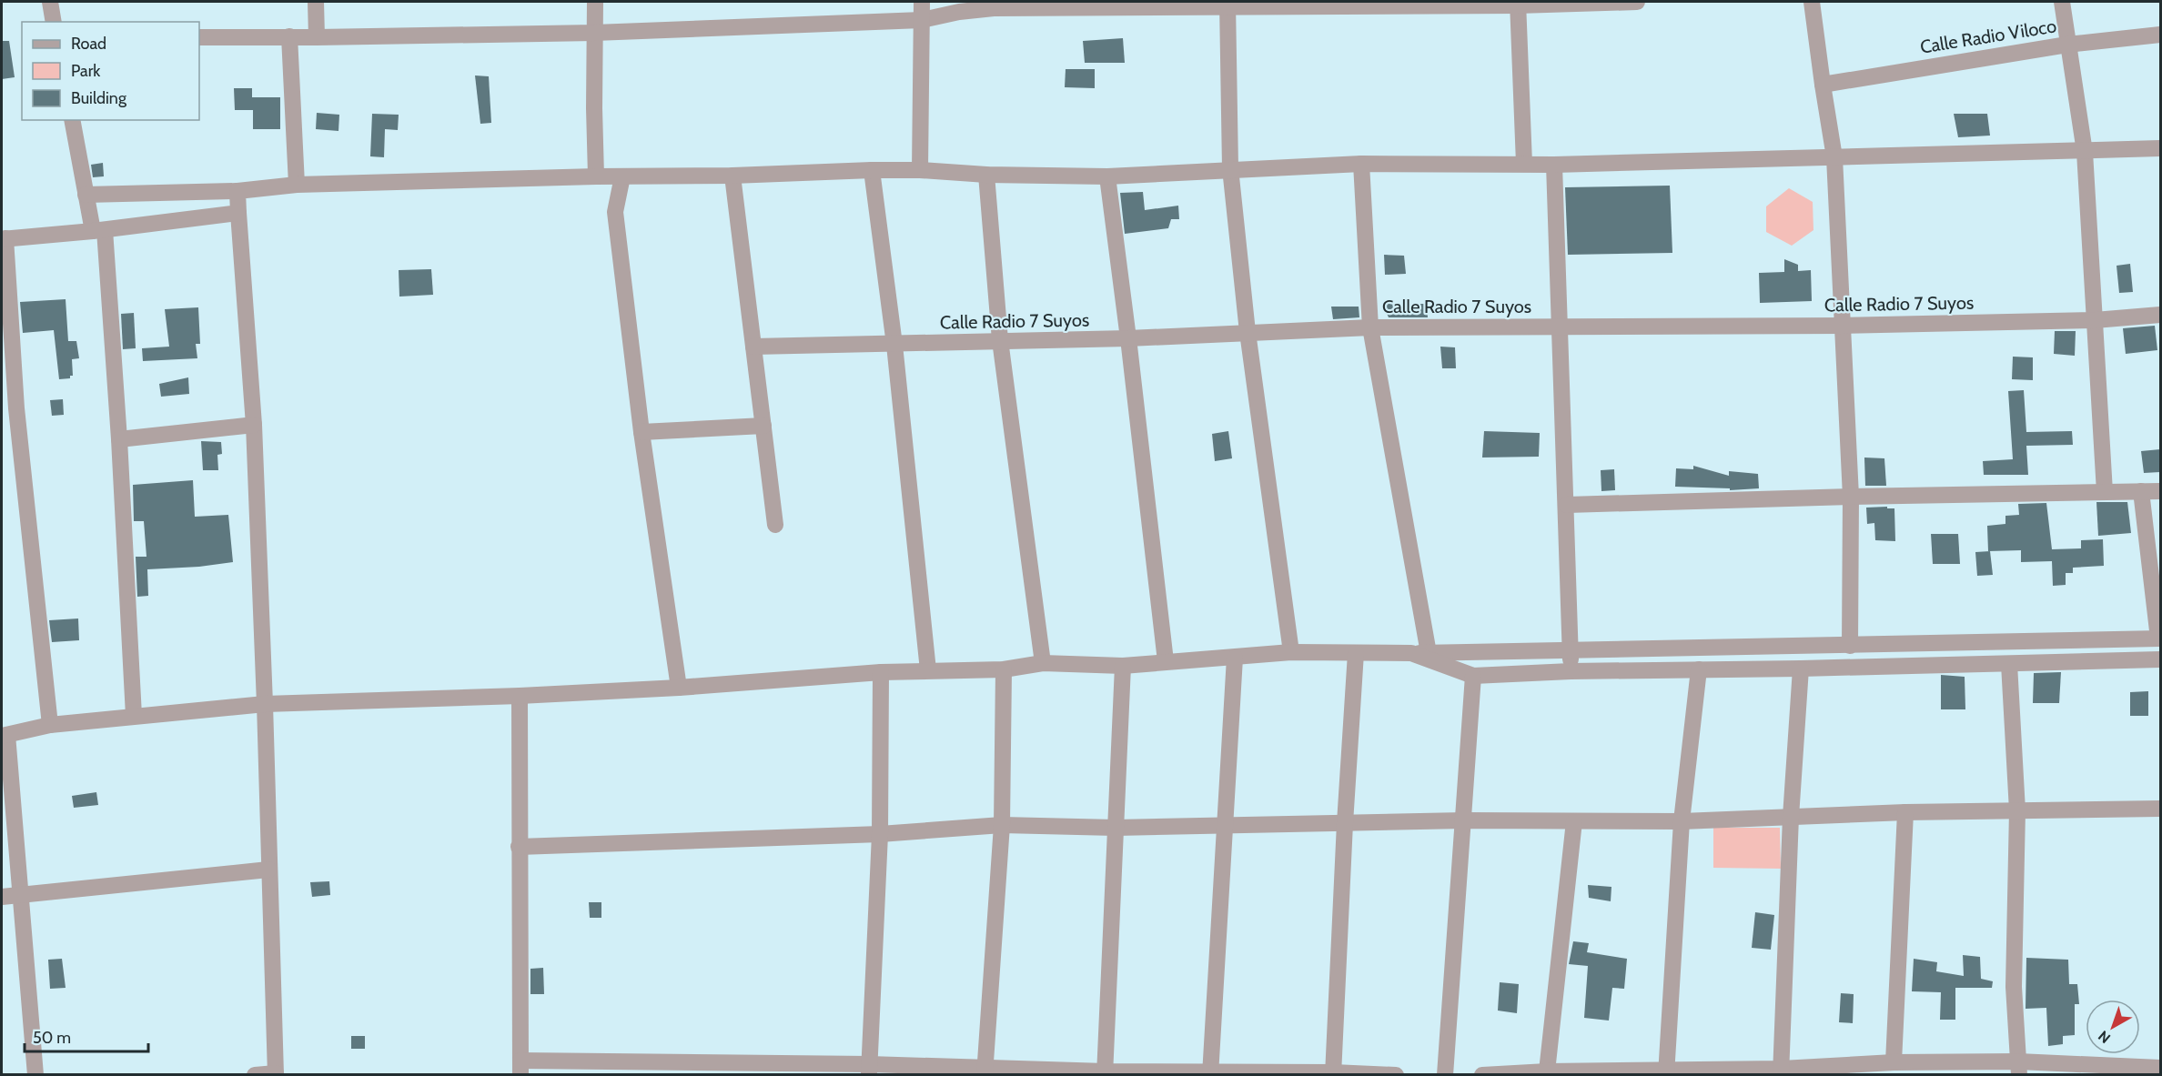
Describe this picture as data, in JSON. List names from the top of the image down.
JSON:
{
  "streets": {
    "street": ["Calle Radio Viloco", "Calle Radio 7 Suyos"]
  },
  "legend": ["Road", "Park", "Building"],
  "scale_bar": "50 m",
  "north": "bottom left"
}
